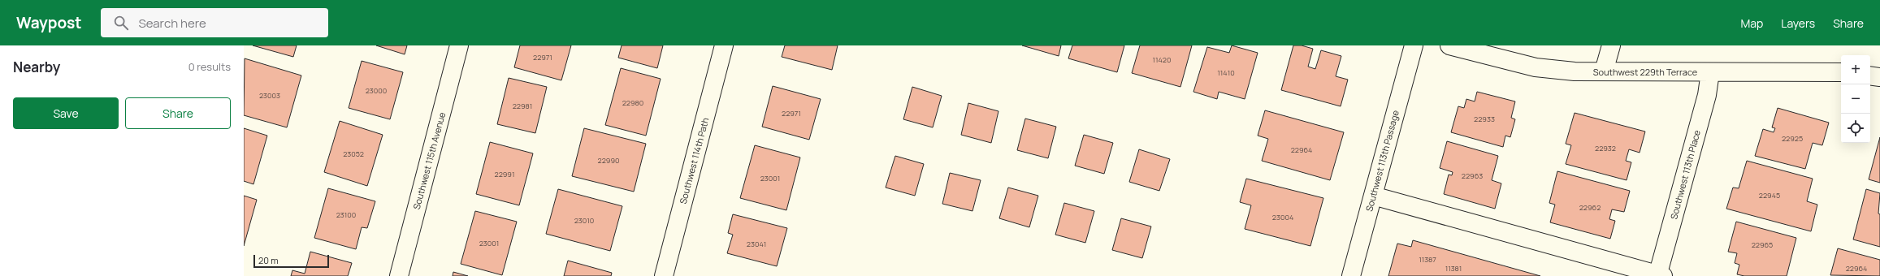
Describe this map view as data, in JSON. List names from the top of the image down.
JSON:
{
  "streets": {
    "street": [
      "Southwest 229th Terrace",
      "Southwest 115th Avenue",
      "Southwest 114th Path",
      "Southwest 113th Passage",
      "Southwest 113th Place"
    ]
  },
  "crossings": [
    ["Southwest 229th Terrace", "Southwest 113th Place"]
  ],
  "house_numbers": [
    "22971",
    "11420",
    "11410",
    "23000",
    "23003",
    "22980",
    "22981",
    "22971",
    "22933",
    "22925",
    "22932",
    "22964",
    "23052",
    "22990",
    "22991",
    "22963",
    "23001",
    "22945",
    "22962",
    "23100",
    "23004",
    "23010",
    "23001",
    "23041",
    "22965",
    "11387",
    "11381",
    "22964"
  ],
  "scale_bar": "20 m",
  "page": {
    "header": "Waypost",
    "search": "Search here",
    "nav": ["Map", "Layers", "Share"],
    "heading": ["Nearby", "0 results"],
    "map_buttons": ["+", "−"],
    "buttons": ["Save", "Share"],
    "scale": "20 m"
  }
}
